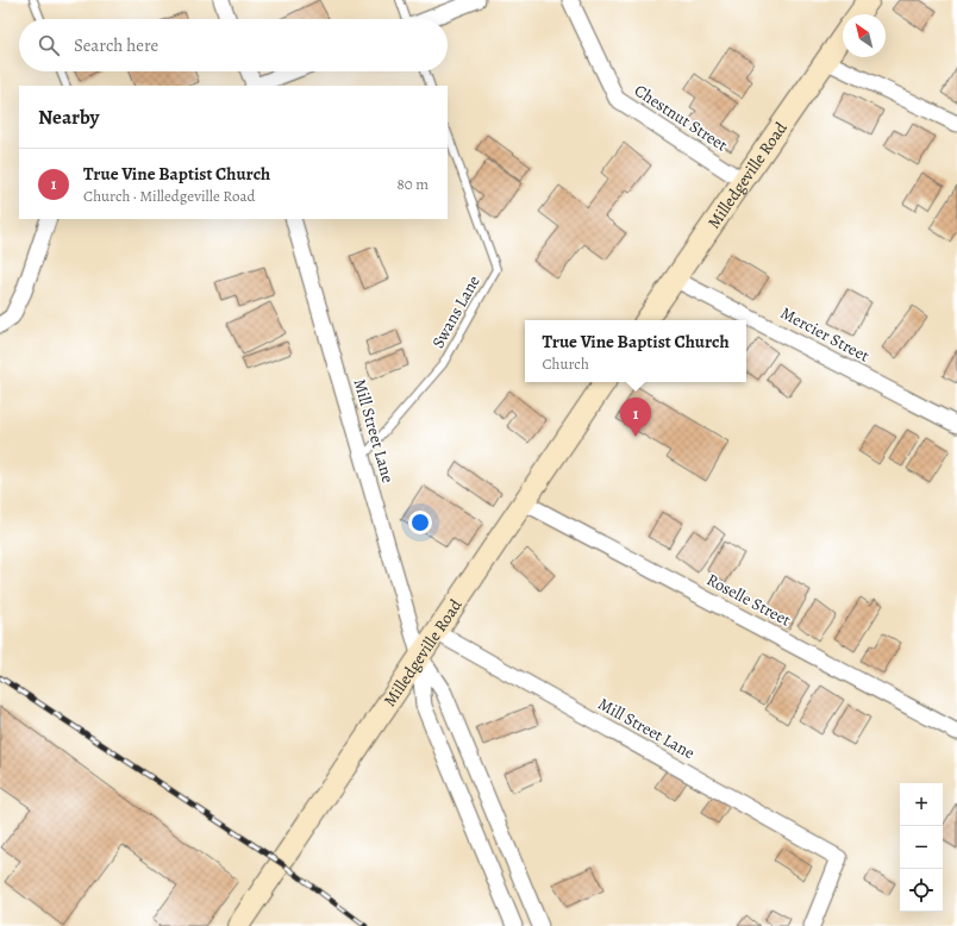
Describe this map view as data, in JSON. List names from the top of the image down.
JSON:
{
  "streets": {
    "main road": ["Milledgeville Road"],
    "street": [
      "Chestnut Street",
      "Mercier Street",
      "Mill Street Lane",
      "Roselle Street"
    ],
    "lane": ["Swans Lane"]
  },
  "crossings": [
    ["Chestnut Street", "Milledgeville Road"],
    ["Milledgeville Road", "Mercier Street"],
    ["Milledgeville Road", "Mill Street Lane"],
    ["Milledgeville Road", "Roselle Street"],
    ["Swans Lane", "Mill Street Lane"]
  ],
  "north": "top left",
  "page": {
    "search": "Search here",
    "heading": "Nearby",
    "list": [
      {
        "mark": "1",
        "name": "True Vine Baptist Church",
        "note": "Church · Milledgeville Road",
        "value": "80 m"
      }
    ],
    "popup": ["True Vine Baptist Church", "Church"],
    "pins": "1",
    "map_buttons": ["+", "−"]
  }
}
